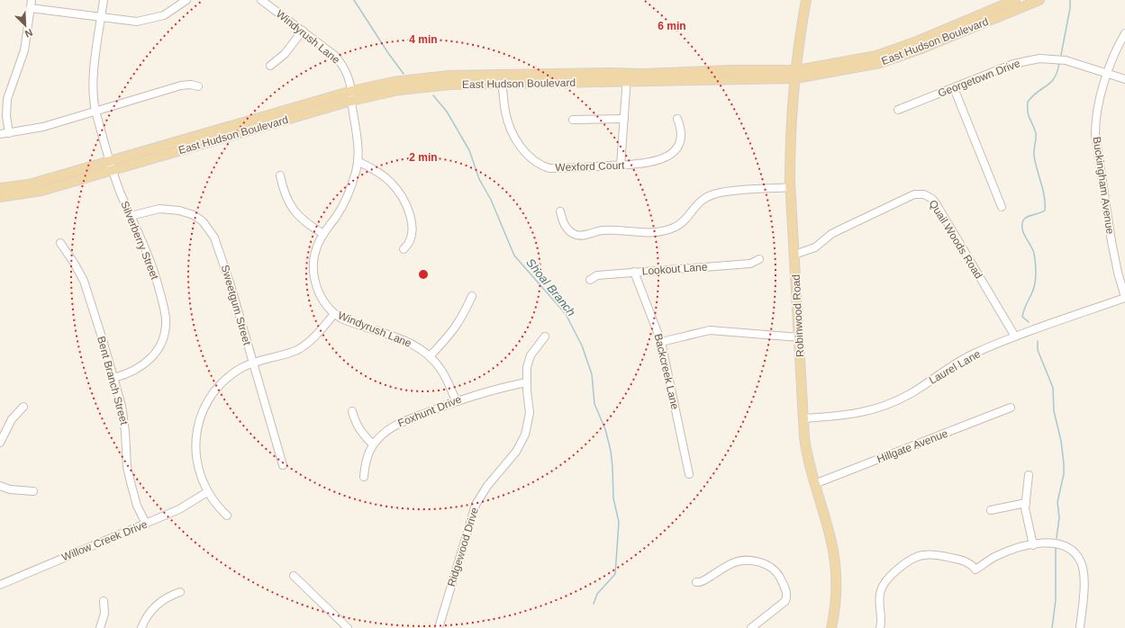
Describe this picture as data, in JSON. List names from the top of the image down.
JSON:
{
  "streets": {
    "main road": ["East Hudson Boulevard", "Robinwood Road"],
    "street": [
      "Windyrush Lane",
      "Georgetown Drive",
      "Wexford Court",
      "Buckingham Avenue",
      "Quail Woods Road",
      "Silverberry Street",
      "Lookout Lane",
      "Sweetgum Street",
      "Laurel Lane",
      "Backcreek Lane",
      "Bent Branch Street",
      "Foxhunt Drive",
      "Hillgate Avenue",
      "Willow Creek Drive",
      "Ridgewood Drive"
    ]
  },
  "crossings": [
    ["Windyrush Lane", "East Hudson Boulevard"],
    ["Windyrush Lane", "Foxhunt Drive"],
    ["East Hudson Boulevard", "Wexford Court"],
    ["East Hudson Boulevard", "Silverberry Street"],
    ["East Hudson Boulevard", "Robinwood Road"],
    ["Georgetown Drive", "Buckingham Avenue"],
    ["Buckingham Avenue", "Laurel Lane"],
    ["Quail Woods Road", "Robinwood Road"],
    ["Quail Woods Road", "Laurel Lane"],
    ["Silverberry Street", "Sweetgum Street"],
    ["Silverberry Street", "Bent Branch Street"],
    ["Lookout Lane", "Backcreek Lane"],
    ["Robinwood Road", "Laurel Lane"],
    ["Robinwood Road", "Hillgate Avenue"],
    ["Bent Branch Street", "Willow Creek Drive"],
    ["Foxhunt Drive", "Ridgewood Drive"]
  ],
  "water": ["Shoal Branch"],
  "north": "bottom right",
  "rings": ["6 min", "4 min", "2 min"]
}
